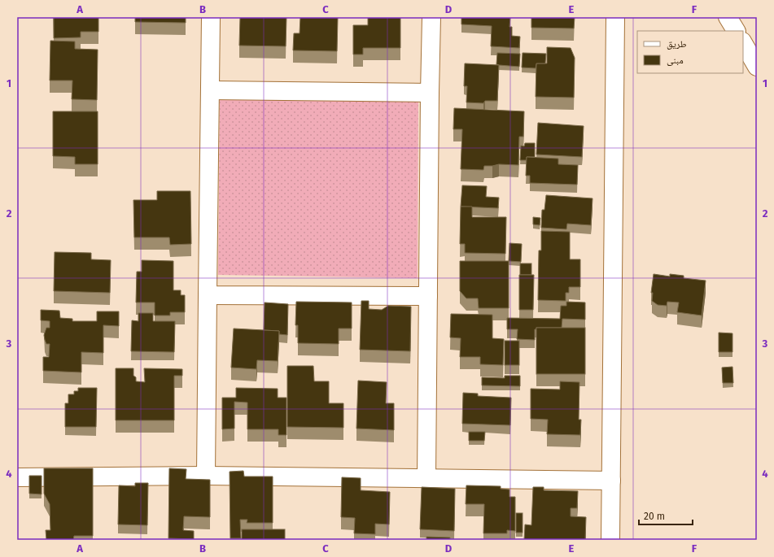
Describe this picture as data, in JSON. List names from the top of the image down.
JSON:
{
  "legend": ["طريق", "مبنى"],
  "scale_bar": "20 m",
  "grid": {
    "columns": [
      "A",
      "B",
      "C",
      "D",
      "E",
      "F"
    ],
    "rows": [
      "1",
      "2",
      "3",
      "4"
    ]
  }
}
